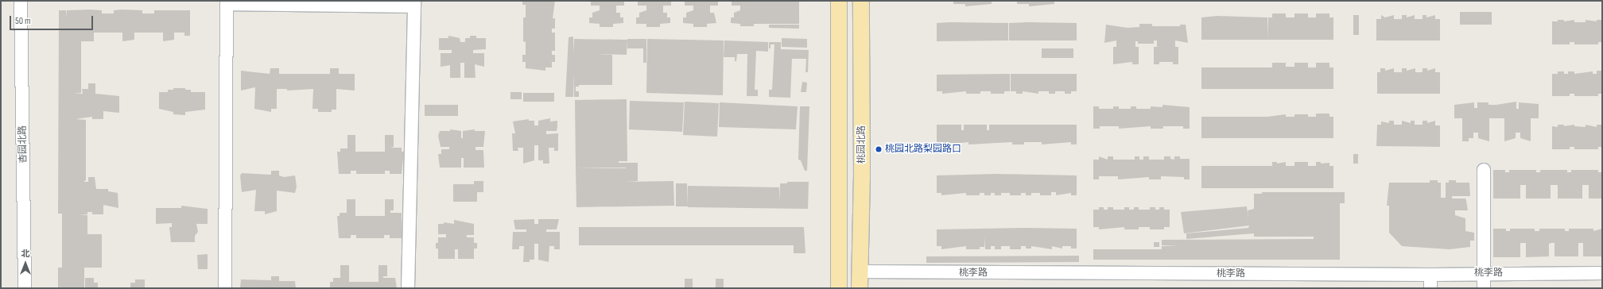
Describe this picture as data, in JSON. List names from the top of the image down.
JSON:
{
  "streets": {
    "main road": ["桃园北路"],
    "street": ["杏园北路", "桃李路"]
  },
  "crossings": [
    ["桃园北路", "桃李路"]
  ],
  "places": ["桃园北路梨园路口"],
  "scale_bar": "50 m",
  "north": "top"
}
